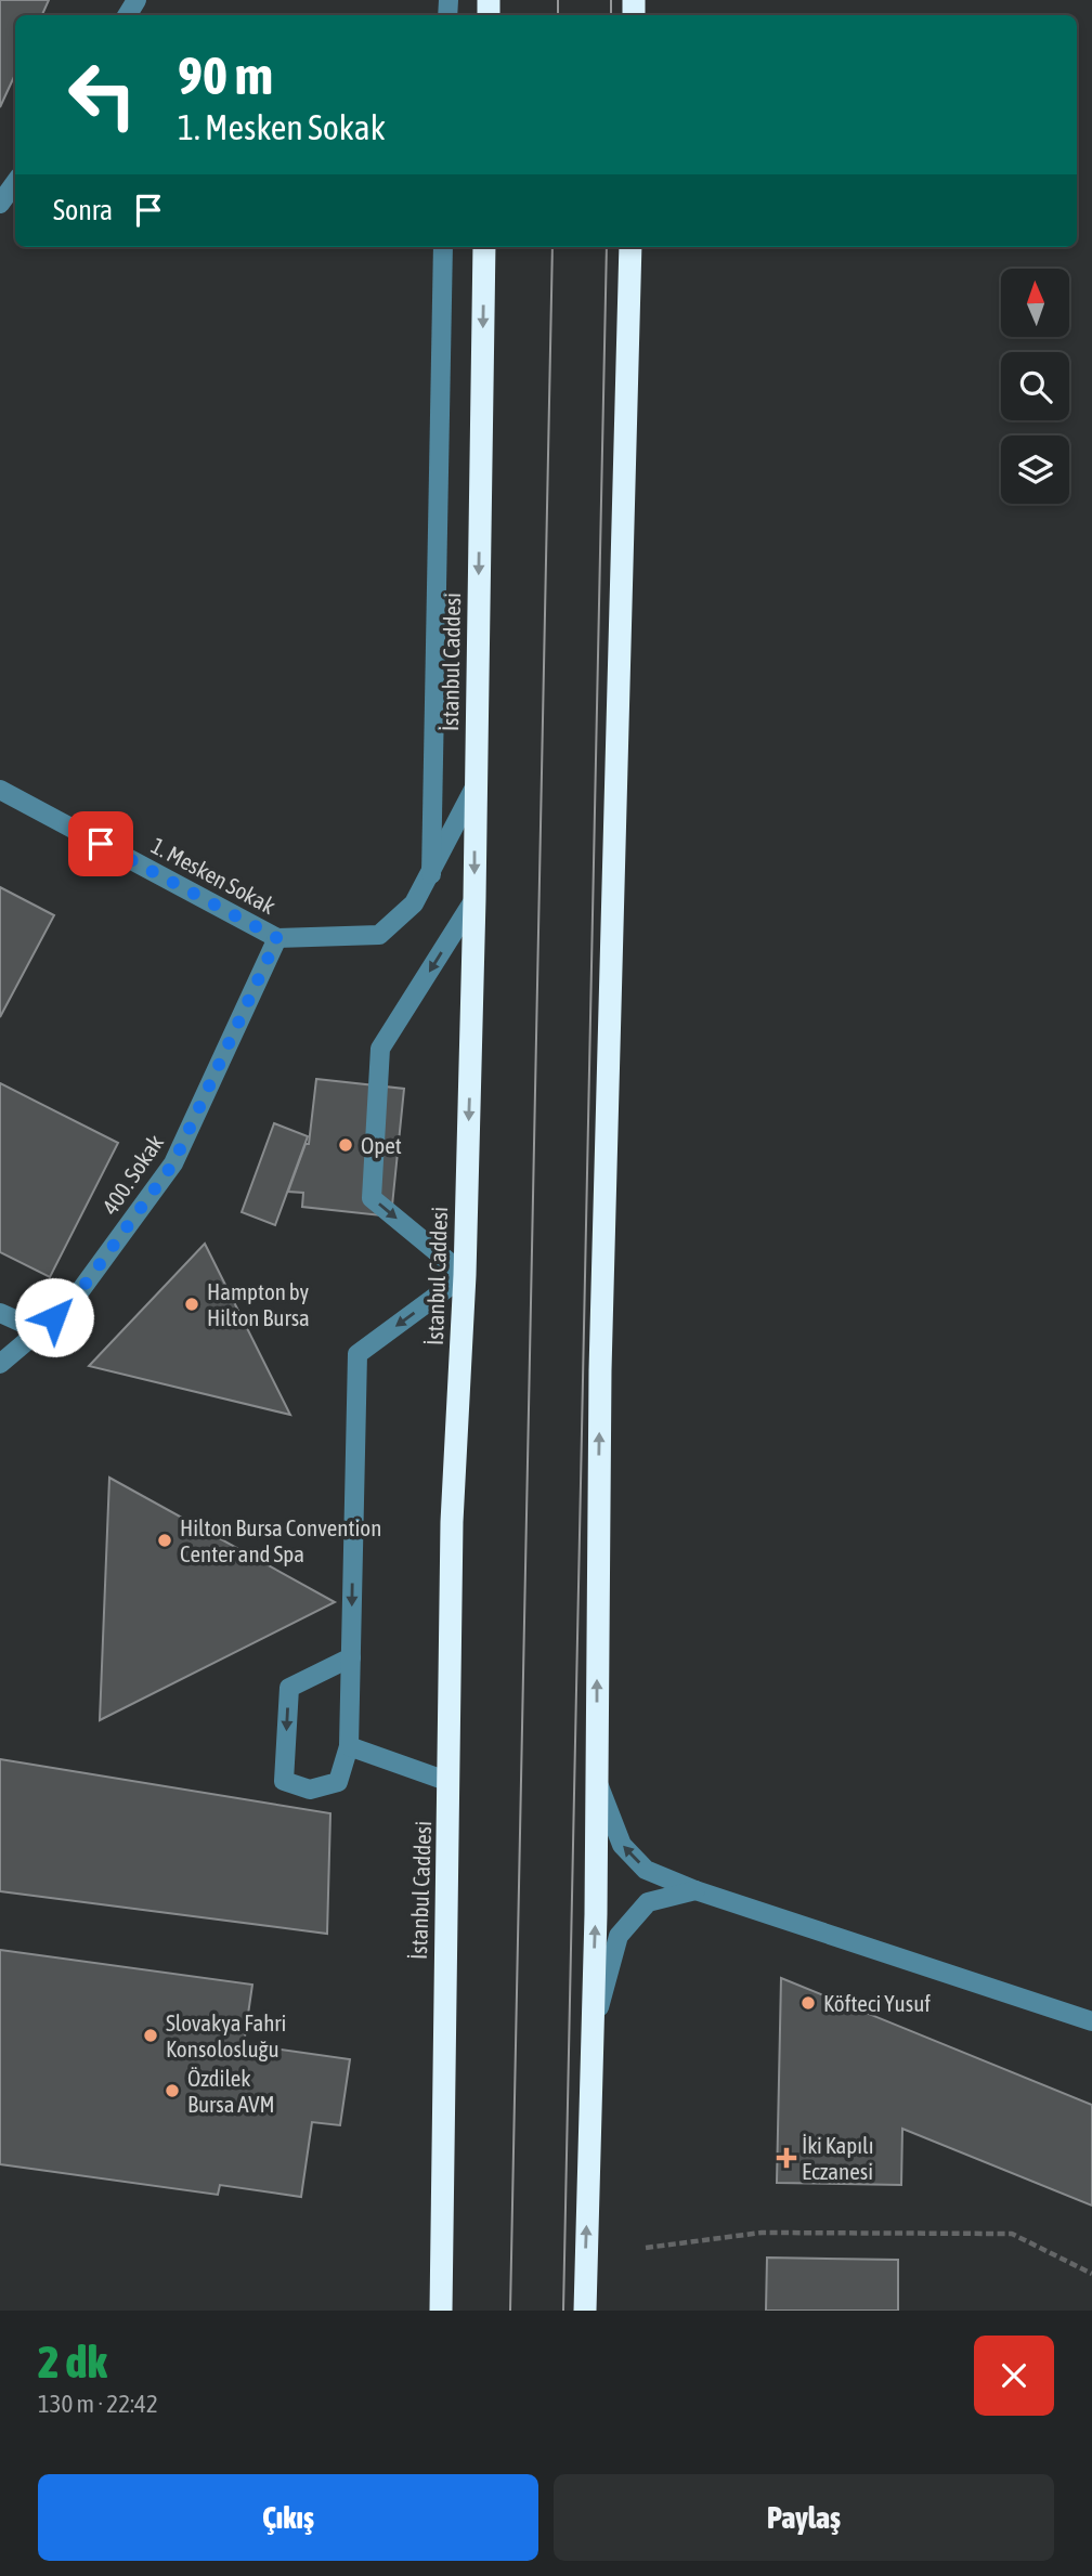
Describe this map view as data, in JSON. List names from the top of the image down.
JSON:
{
  "streets": {
    "highway": ["İstanbul Caddesi"],
    "street": ["1. Mesken Sokak", "400. Sokak"]
  },
  "crossings": [
    ["İstanbul Caddesi", "1. Mesken Sokak"],
    ["1. Mesken Sokak", "400. Sokak"]
  ],
  "places": {
    "other": [
      "Opet",
      "Hampton by Hilton Bursa",
      "Hilton Bursa Convention Center and Spa",
      "Köfteci Yusuf",
      "Slovakya Fahri Konsolosluğu",
      "Özdilek Bursa AVM"
    ],
    "health": ["İki Kapılı Eczanesi"]
  },
  "north": "top",
  "page": {
    "turn": ["90 m", "1. Mesken Sokak"],
    "then": "Sonra",
    "heading": ["2 dk", "130 m · 22:42"],
    "buttons": ["Çıkış", "Paylaş"]
  }
}
